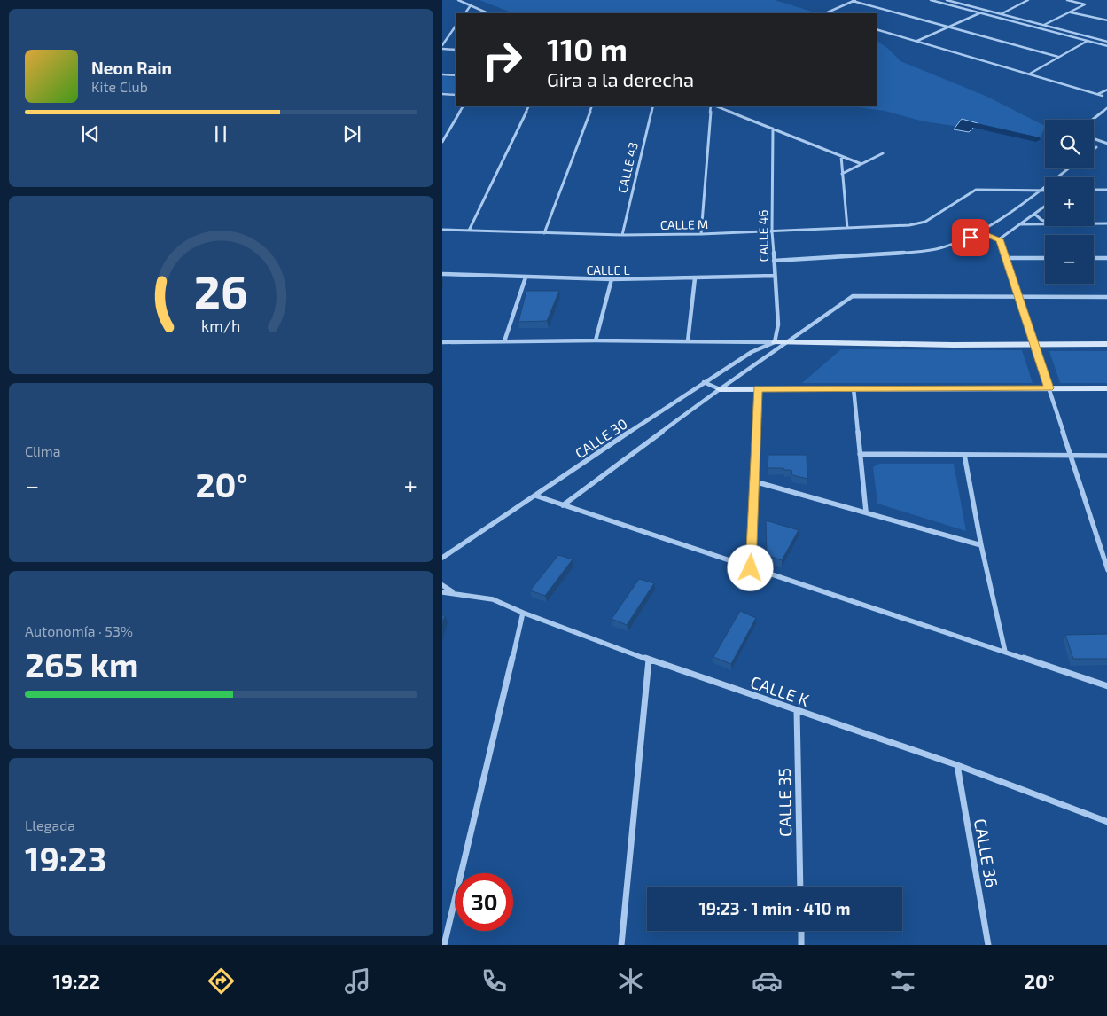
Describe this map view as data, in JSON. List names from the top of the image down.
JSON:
{
  "streets": {
    "street": [
      "CALLE 43",
      "CALLE M",
      "CALLE 46",
      "CALLE L",
      "CALLE 30",
      "CALLE K",
      "CALLE 35",
      "CALLE 36"
    ]
  },
  "crossings": [
    ["CALLE 43", "CALLE M"],
    ["CALLE M", "CALLE 46"],
    ["CALLE 46", "CALLE L"],
    ["CALLE 46", "CALLE 30"],
    ["CALLE K", "CALLE 35"],
    ["CALLE K", "CALLE 36"]
  ],
  "page": {
    "turn": ["110 m", "Gira a la derecha"],
    "song": ["Neon Rain", "Kite Club"],
    "map_buttons": ["+", "−"],
    "tile": [
      "Clima",
      ["Autonomía · 53%", "265 km"],
      ["Llegada", "19:23"]
    ],
    "heat": ["−", "20°", "+"],
    "limit": "30",
    "trip": "19:23 · 1 min · 410 m",
    "tabs": ["19:22", "20°"],
    "gauge": ["26", "km/h"]
  }
}
